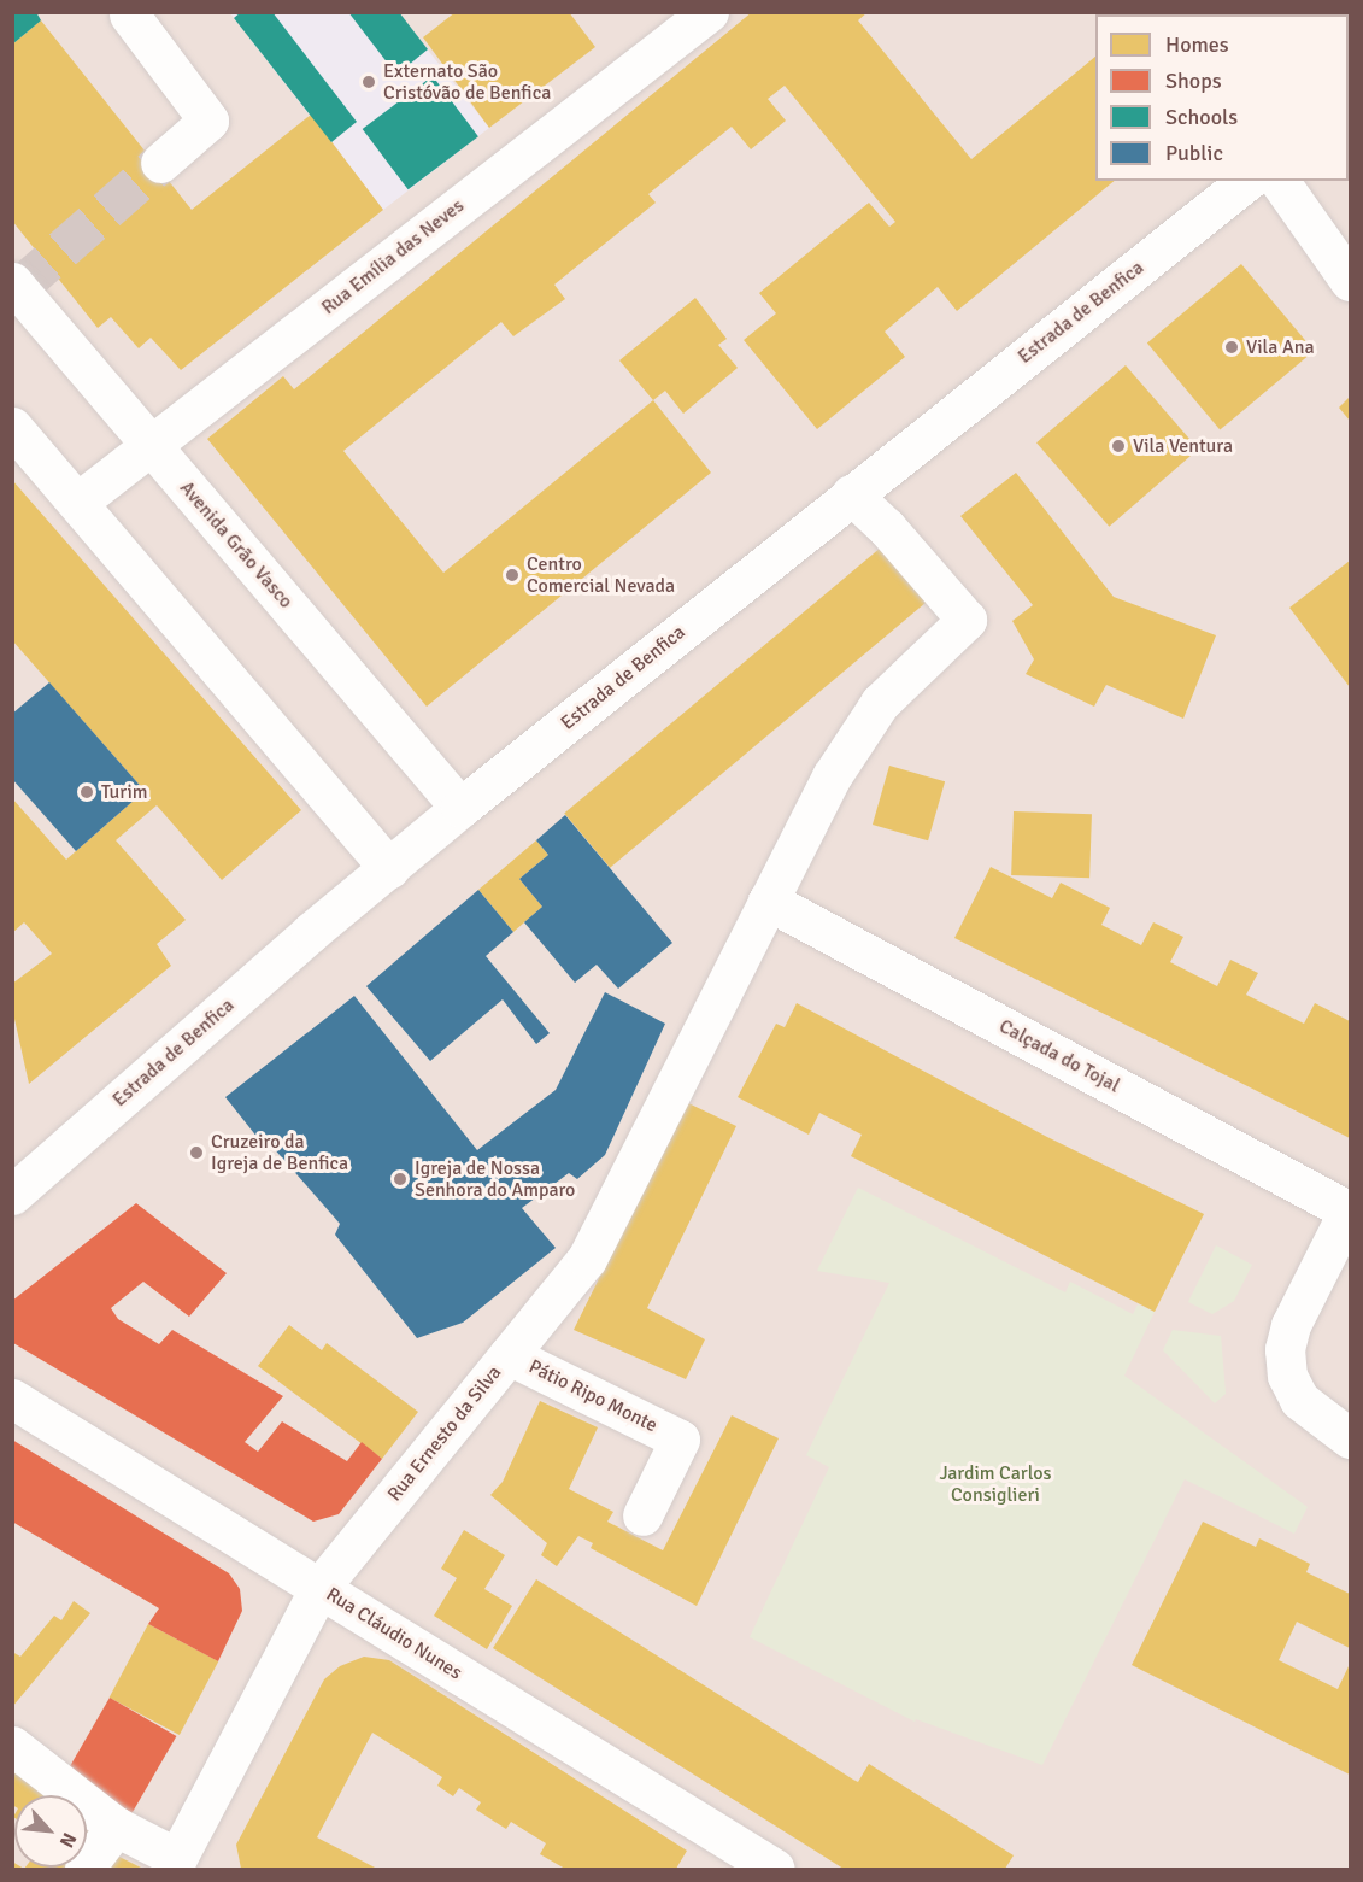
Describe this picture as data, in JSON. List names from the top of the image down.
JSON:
{
  "streets": {
    "street": [
      "Rua Emília das Neves",
      "Estrada de Benfica",
      "Avenida Grão Vasco",
      "Calçada do Tojal",
      "Pátio Ripo Monte",
      "Rua Ernesto da Silva",
      "Rua Cláudio Nunes"
    ]
  },
  "crossings": [
    ["Rua Emília das Neves", "Avenida Grão Vasco"],
    ["Estrada de Benfica", "Avenida Grão Vasco"],
    ["Estrada de Benfica", "Rua Ernesto da Silva"],
    ["Calçada do Tojal", "Rua Ernesto da Silva"],
    ["Pátio Ripo Monte", "Rua Ernesto da Silva"],
    ["Rua Ernesto da Silva", "Rua Cláudio Nunes"]
  ],
  "parks": ["Jardim Carlos Consiglieri"],
  "places": [
    "Externato São Cristóvão de Benfica",
    "Vila Ana",
    "Vila Ventura",
    "Centro Comercial Nevada",
    "Turim",
    "Cruzeiro da Igreja de Benfica",
    "Igreja de Nossa Senhora do Amparo"
  ],
  "legend": [
    "Homes",
    "Shops",
    "Schools",
    "Public"
  ],
  "north": "bottom right"
}
